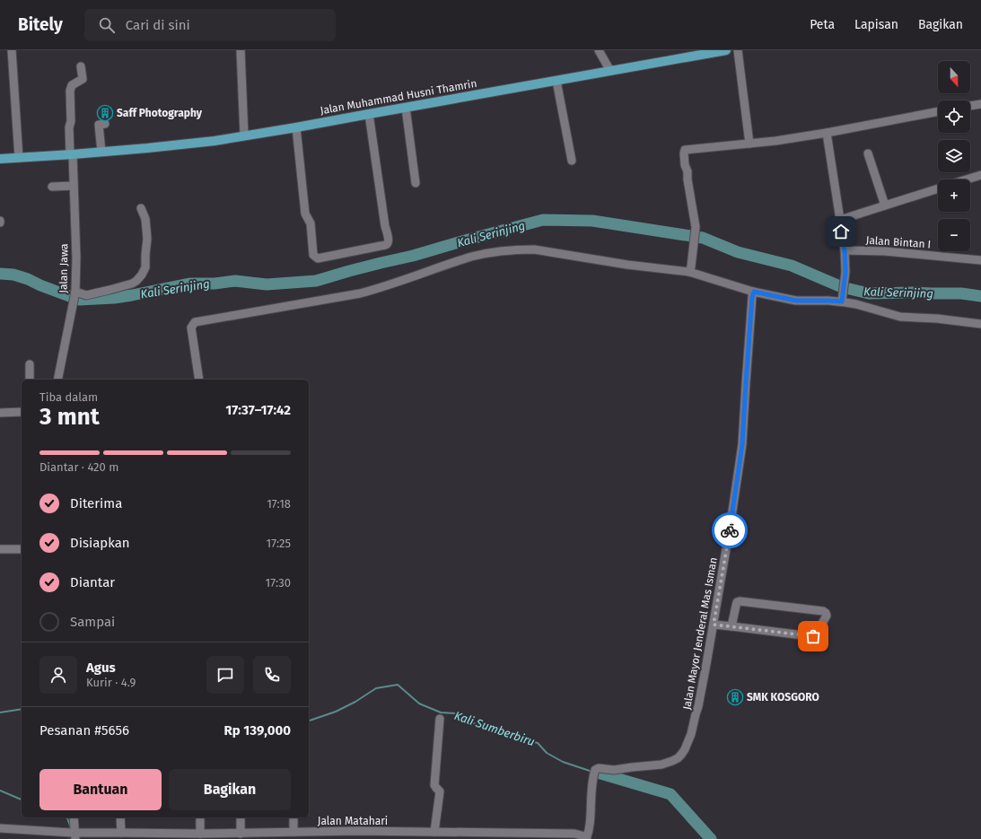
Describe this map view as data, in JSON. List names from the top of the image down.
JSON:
{
  "streets": {
    "main road": ["Jalan Muhammad Husni Thamrin"],
    "street": [
      "Jalan Bintan I",
      "Jalan Jawa",
      "Jalan Mayor Jenderal Mas Isman",
      "Jalan Matahari"
    ]
  },
  "crossings": [
    ["Jalan Muhammad Husni Thamrin", "Jalan Jawa"],
    ["Jalan Mayor Jenderal Mas Isman", "Jalan Matahari"]
  ],
  "water": ["Kali Serinjing", "Kali Sumberbiru"],
  "places": {
    "building": ["Saff Photography", "SMK KOSGORO"]
  },
  "north": "bottom",
  "page": {
    "header": "Bitely",
    "search": "Cari di sini",
    "nav": ["Peta", "Lapisan", "Bagikan"],
    "map_buttons": ["+", "−"],
    "heading": ["3 mnt", "Tiba dalam", "17:37–17:42"],
    "panel": [
      "Agus",
      "Kurir · 4.9",
      "Pesanan #5656",
      "Rp 139,000"
    ],
    "bar": "Diantar · 420 m",
    "list": [
      ["Diterima", "17:18"],
      ["Disiapkan", "17:25"],
      ["Diantar", "17:30"],
      "Sampai"
    ],
    "buttons": ["Bantuan", "Bagikan"]
  }
}
